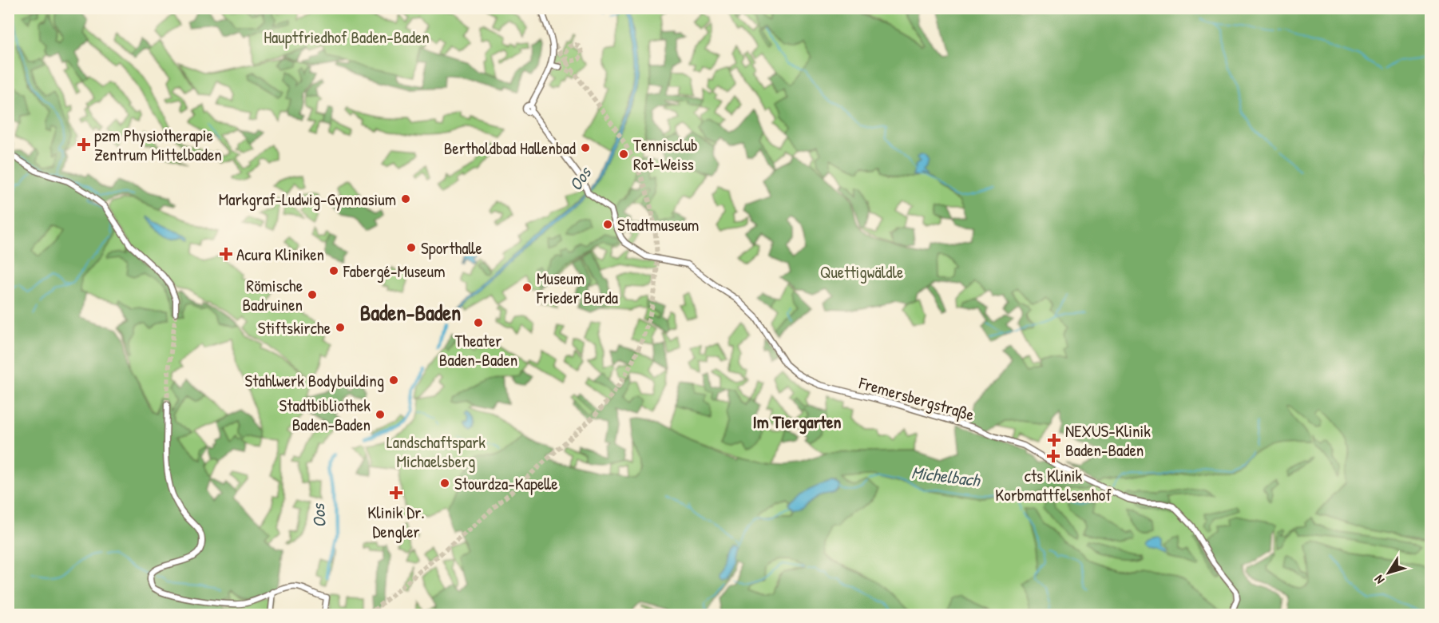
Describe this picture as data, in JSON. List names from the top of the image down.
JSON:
{
  "streets": {
    "main road": ["Fremersbergstraße"]
  },
  "districts": ["Baden-Baden", "Im Tiergarten"],
  "water": ["Oos", "Michelbach"],
  "parks": ["Hauptfriedhof Baden-Baden", "Quettigwäldle", "Landschaftspark Michaelsberg"],
  "places": {
    "health": [
      "pzm Physiotherapie Zentrum Mittelbaden",
      "Acura Kliniken",
      "NEXUS-Klinik Baden-Baden",
      "cts Klinik Korbmattfelsenhof",
      "Klinik Dr. Dengler"
    ],
    "other": [
      "Bertholdbad Hallenbad",
      "Tennisclub Rot-Weiss",
      "Markgraf-Ludwig-Gymnasium",
      "Stadtmuseum",
      "Sporthalle",
      "Fabergé-Museum",
      "Museum Frieder Burda",
      "Römische Badruinen",
      "Theater Baden-Baden",
      "Stiftskirche",
      "Stahlwerk Bodybuilding",
      "Stadtbibliothek Baden-Baden",
      "Stourdza-Kapelle"
    ]
  },
  "north": "bottom left"
}
